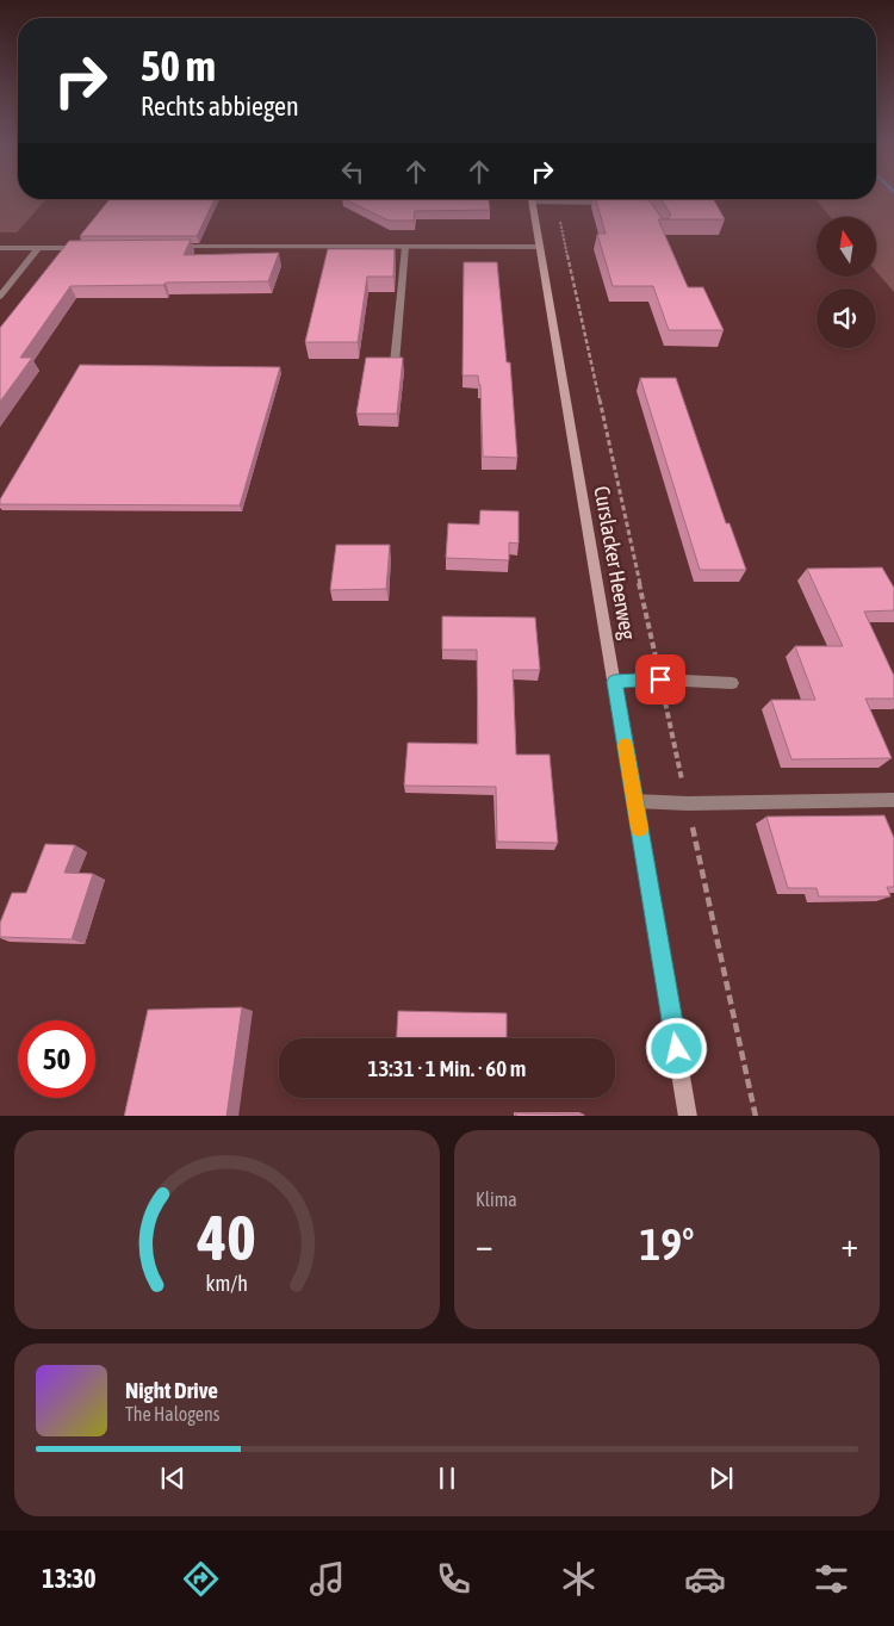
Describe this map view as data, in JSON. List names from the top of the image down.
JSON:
{
  "streets": {
    "main road": ["Curslacker Heerweg"]
  },
  "north": "top",
  "page": {
    "turn": ["50 m", "Rechts abbiegen"],
    "limit": "50",
    "trip": "13:31 · 1 Min. · 60 m",
    "tile": "Klima",
    "heat": ["−", "19°", "+"],
    "song": ["Night Drive", "The Halogens"],
    "tabs": "13:30",
    "gauge": ["40", "km/h"]
  }
}
